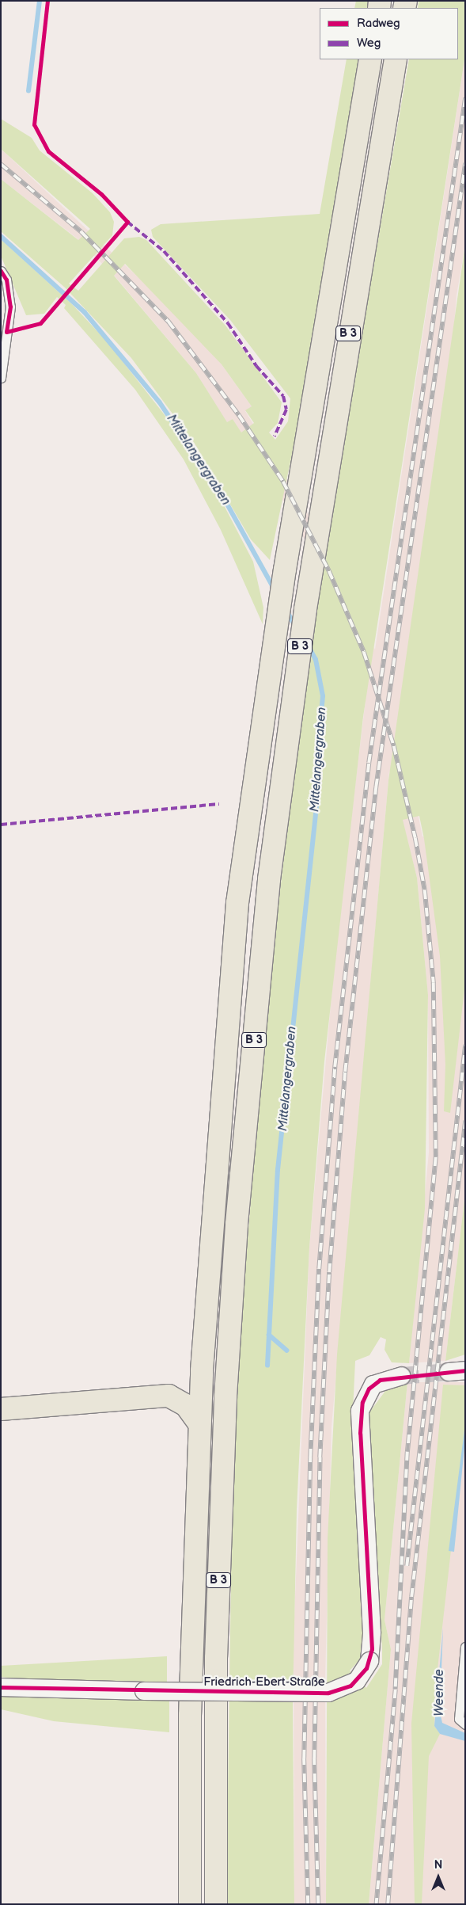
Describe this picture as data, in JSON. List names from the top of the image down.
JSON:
{
  "streets": {
    "highway": ["B 3"],
    "street": ["Friedrich-Ebert-Straße"]
  },
  "water": ["Mittelangergraben", "Weende"],
  "legend": ["Radweg", "Weg"],
  "north": "top"
}
